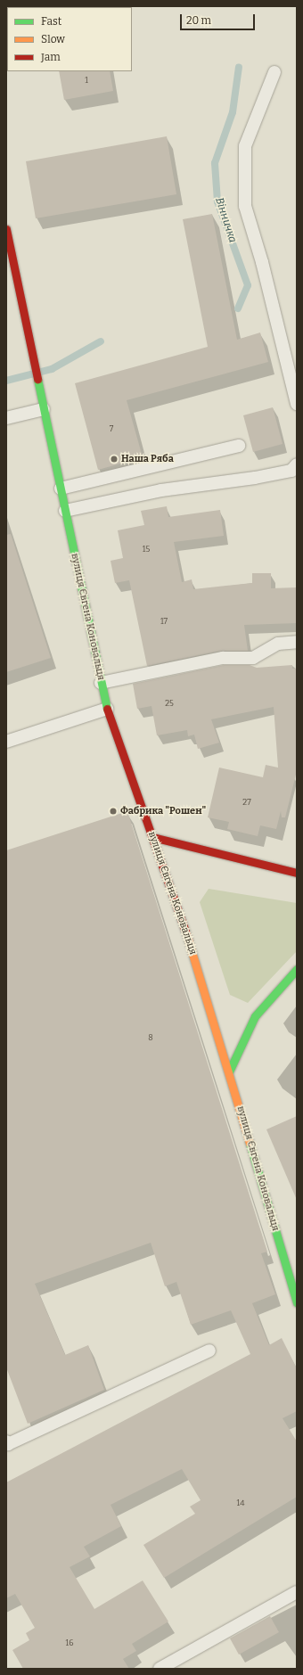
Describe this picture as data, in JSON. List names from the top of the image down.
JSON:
{
  "streets": {
    "street": ["вулиця Євгена Коновальця"]
  },
  "water": ["Вінничка"],
  "places": ["Наша Ряба", "Фабрика \"Рошен\""],
  "house_numbers": [
    "1",
    "7",
    "15",
    "17",
    "25",
    "27",
    "8",
    "14",
    "16"
  ],
  "legend": ["Fast", "Slow", "Jam"],
  "scale_bar": "20 m"
}
